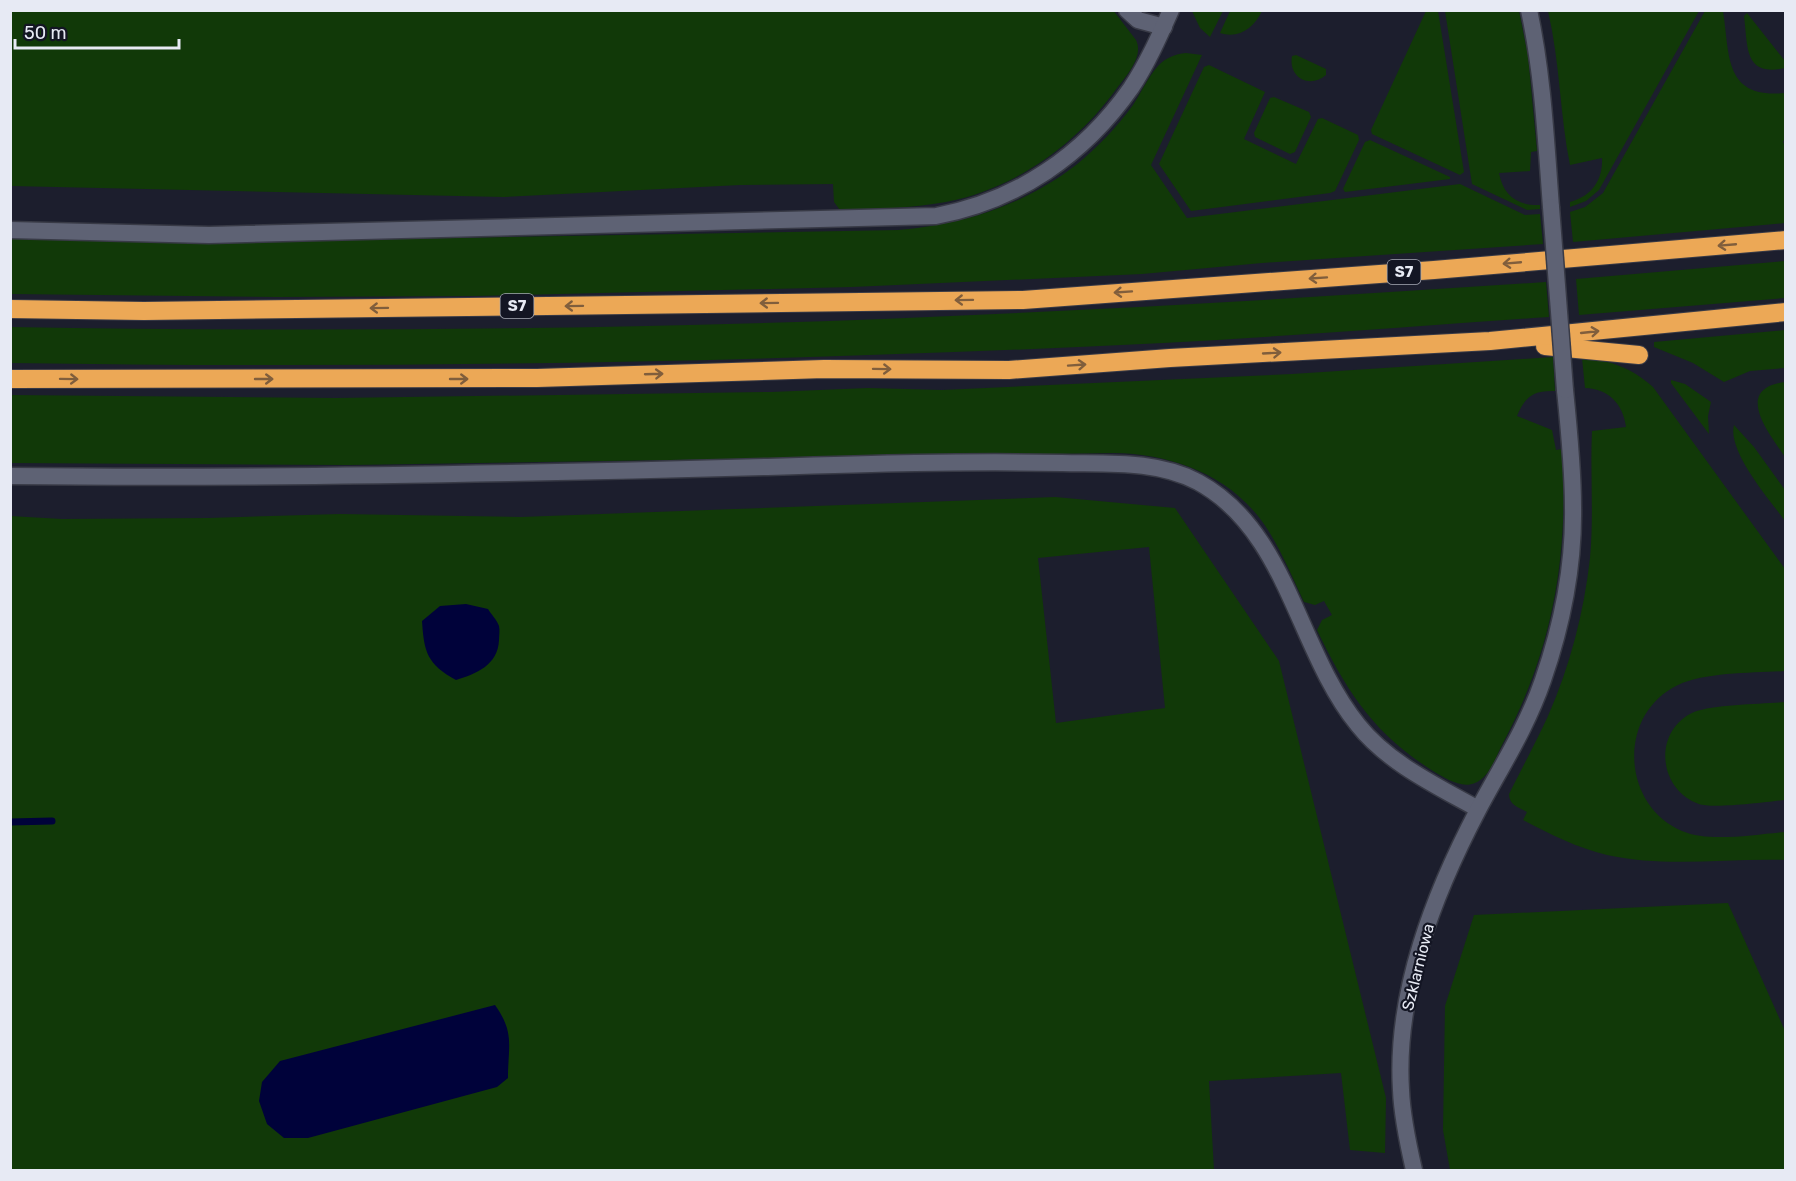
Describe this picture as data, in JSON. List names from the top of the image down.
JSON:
{
  "streets": {
    "highway": ["S7"],
    "street": ["Szklarniowa"]
  },
  "scale_bar": "50 m"
}
